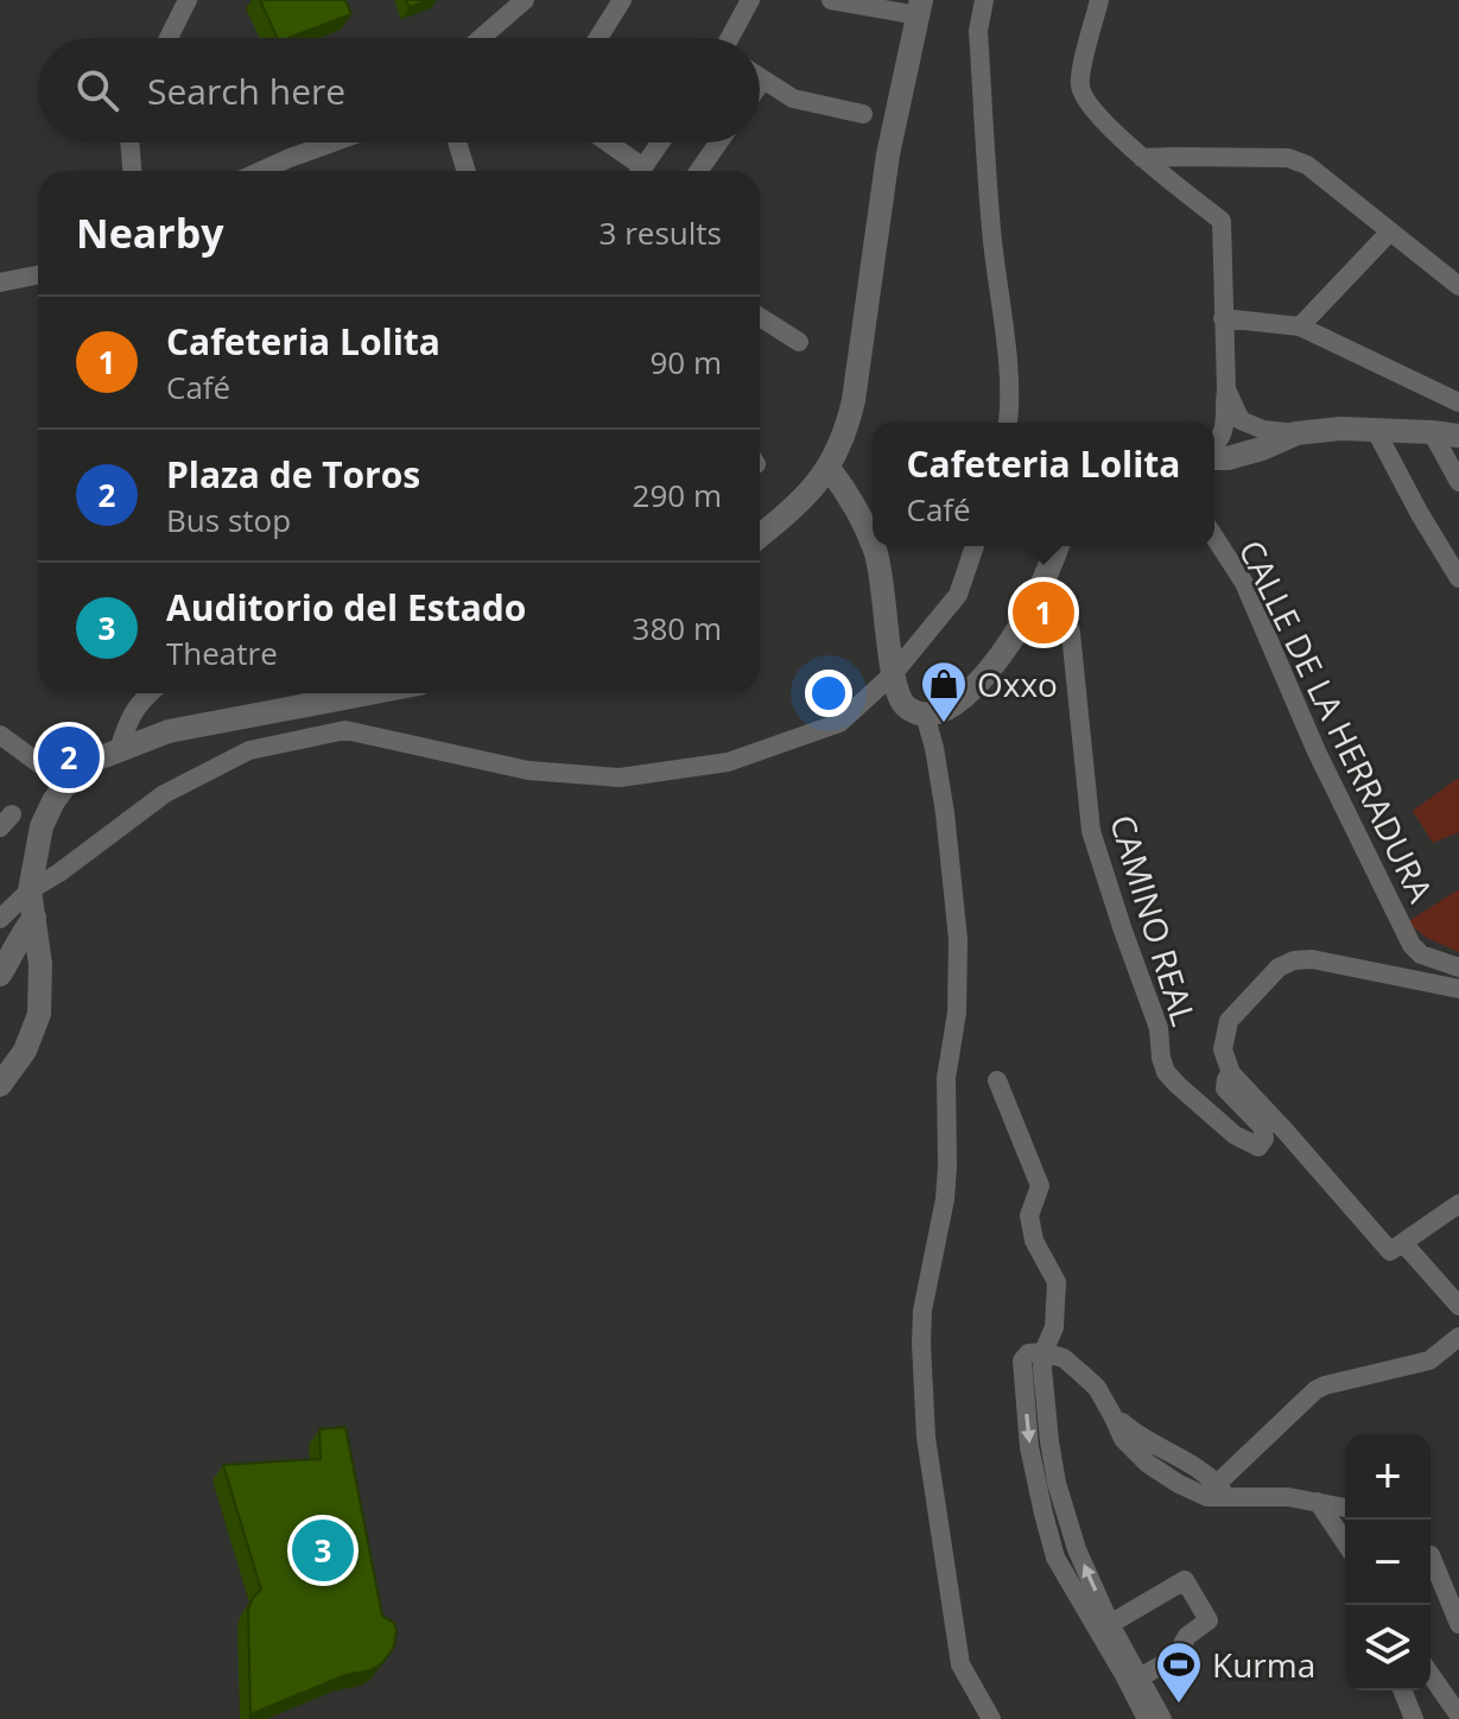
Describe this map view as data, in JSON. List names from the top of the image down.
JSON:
{
  "streets": {
    "street": ["CALLE DE LA HERRADURA", "CAMINO REAL"]
  },
  "places": {
    "shop": ["Oxxo"],
    "sports": ["Kurma"]
  },
  "page": {
    "search": "Search here",
    "heading": ["Nearby", "3 results"],
    "list": [
      {
        "mark": "1",
        "name": "Cafeteria Lolita",
        "note": "Café",
        "value": "90 m"
      },
      {
        "mark": "2",
        "name": "Plaza de Toros",
        "note": "Bus stop",
        "value": "290 m"
      },
      {
        "mark": "3",
        "name": "Auditorio del Estado",
        "note": "Theatre",
        "value": "380 m"
      }
    ],
    "popup": ["Cafeteria Lolita", "Café"],
    "pins": ["1", "2", "3"],
    "map_buttons": ["+", "−"]
  }
}
